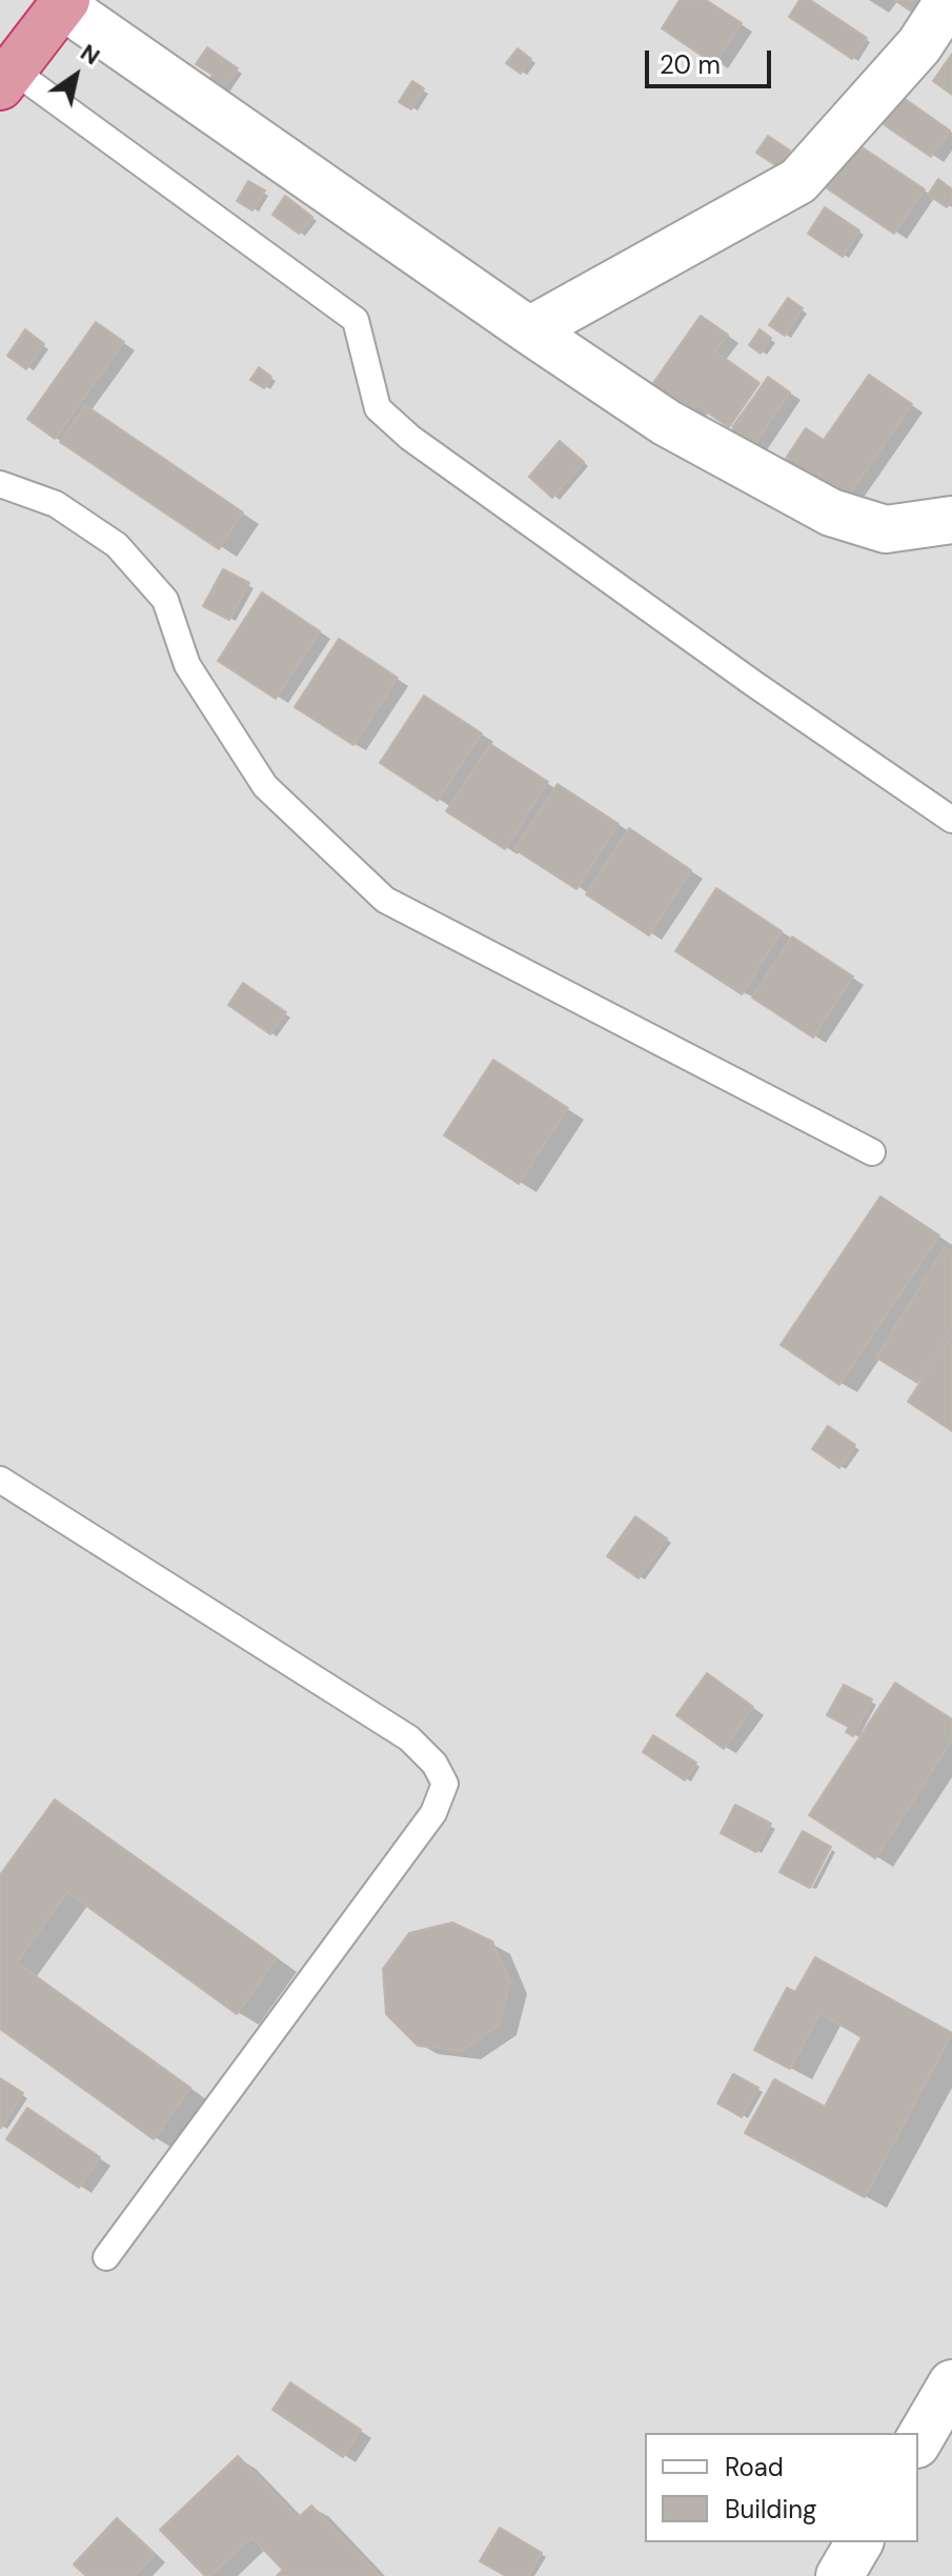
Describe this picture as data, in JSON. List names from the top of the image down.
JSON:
{
  "legend": ["Road", "Building"],
  "scale_bar": "20 m",
  "north": "top right"
}
